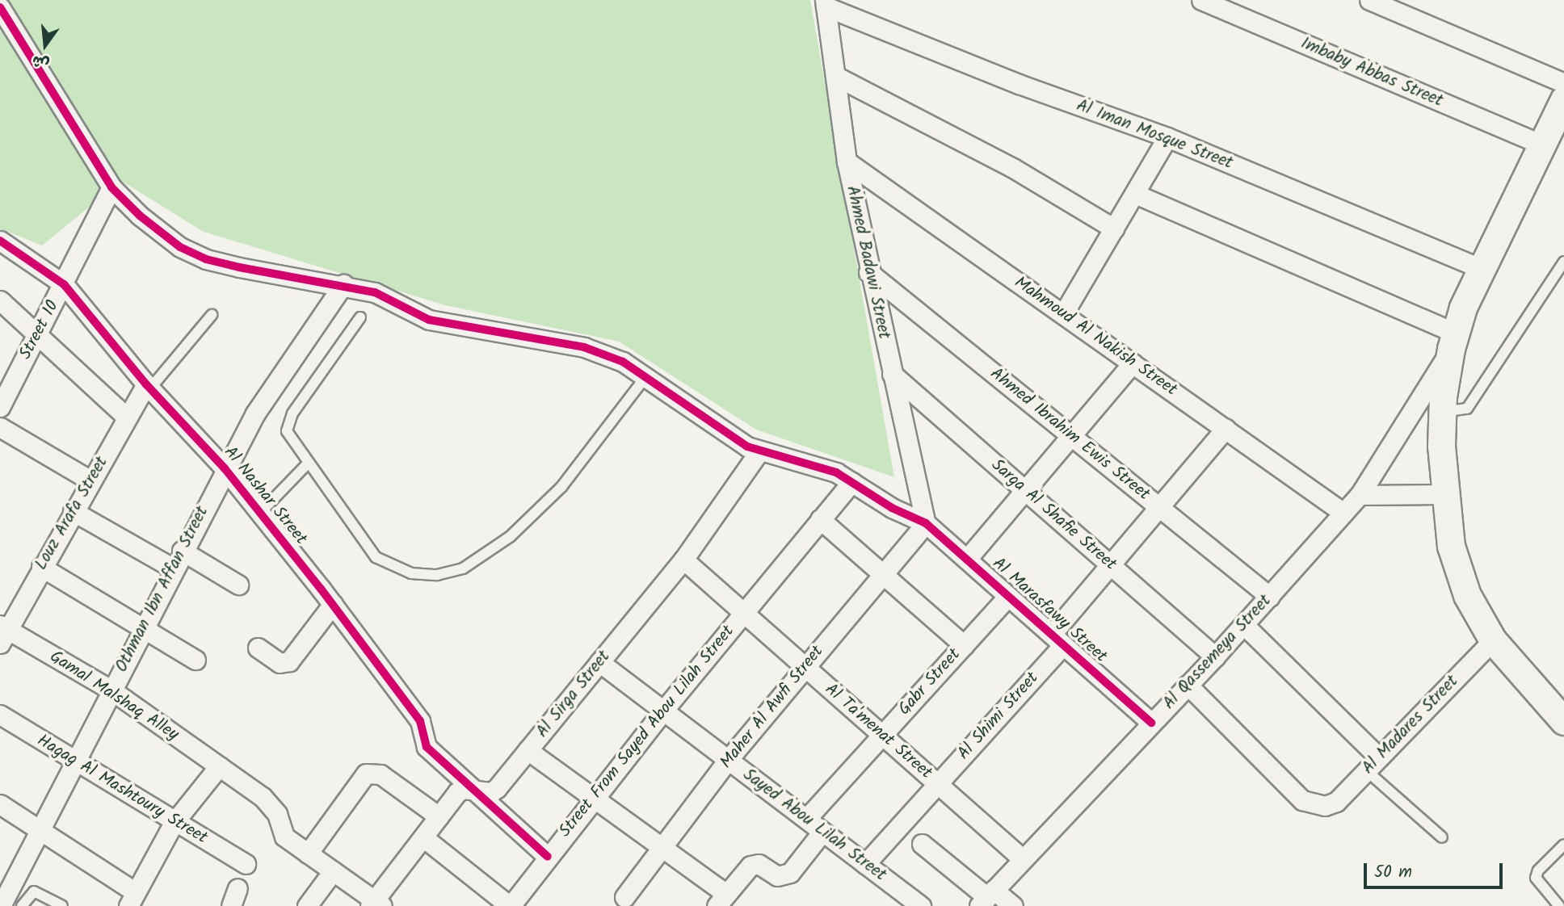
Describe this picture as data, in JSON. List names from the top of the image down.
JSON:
{
  "streets": {
    "street": [
      "Imbaby Abbas Street",
      "Al Iman Mosque Street",
      "Ahmed Badawi Street",
      "Street 10",
      "Mahmoud Al Nakish Street",
      "Ahmed Ibrahim Ewis Street",
      "Al Nashar Street",
      "Louz Arafa Street",
      "Sarga Al Shafie Street",
      "Othman Ibn Affan Street",
      "Al Marasfawy Street",
      "Al Qassemeya Street",
      "Gabr Street",
      "Al Sirga Street",
      "Gamal Malshaq Alley",
      "Maher Al Awfi Street",
      "Al Shimi Street",
      "Al Madares Street",
      "Street From Sayed Abou Lilah Street",
      "Al Ta'menat Street",
      "Hagag Al Mashtoury Street",
      "Sayed Abou Lilah Street"
    ]
  },
  "crossings": [
    ["Al Iman Mosque Street", "Ahmed Badawi Street"],
    ["Ahmed Badawi Street", "Mahmoud Al Nakish Street"],
    ["Ahmed Badawi Street", "Ahmed Ibrahim Ewis Street"],
    ["Ahmed Badawi Street", "Sarga Al Shafie Street"],
    ["Ahmed Badawi Street", "Al Marasfawy Street"],
    ["Ahmed Badawi Street", "Maher Al Awfi Street"],
    ["Street 10", "Al Nashar Street"],
    ["Mahmoud Al Nakish Street", "Al Qassemeya Street"],
    ["Mahmoud Al Nakish Street", "Al Shimi Street"],
    ["Ahmed Ibrahim Ewis Street", "Al Qassemeya Street"],
    ["Ahmed Ibrahim Ewis Street", "Al Shimi Street"],
    ["Al Nashar Street", "Louz Arafa Street"],
    ["Al Nashar Street", "Othman Ibn Affan Street"],
    ["Al Nashar Street", "Al Sirga Street"],
    ["Al Nashar Street", "Street From Sayed Abou Lilah Street"],
    ["Louz Arafa Street", "Gamal Malshaq Alley"],
    ["Sarga Al Shafie Street", "Al Qassemeya Street"],
    ["Sarga Al Shafie Street", "Al Shimi Street"],
    ["Othman Ibn Affan Street", "Gamal Malshaq Alley"],
    ["Othman Ibn Affan Street", "Hagag Al Mashtoury Street"],
    ["Al Marasfawy Street", "Al Qassemeya Street"],
    ["Al Marasfawy Street", "Gabr Street"],
    ["Al Marasfawy Street", "Maher Al Awfi Street"],
    ["Al Marasfawy Street", "Al Shimi Street"],
    ["Al Qassemeya Street", "Al Madares Street"],
    ["Al Qassemeya Street", "Al Ta'menat Street"],
    ["Gabr Street", "Al Ta'menat Street"],
    ["Gabr Street", "Sayed Abou Lilah Street"],
    ["Al Sirga Street", "Gamal Malshaq Alley"],
    ["Al Sirga Street", "Al Ta'menat Street"],
    ["Al Sirga Street", "Sayed Abou Lilah Street"],
    ["Maher Al Awfi Street", "Al Ta'menat Street"],
    ["Maher Al Awfi Street", "Sayed Abou Lilah Street"],
    ["Al Shimi Street", "Al Ta'menat Street"],
    ["Al Shimi Street", "Sayed Abou Lilah Street"],
    ["Street From Sayed Abou Lilah Street", "Al Ta'menat Street"],
    ["Street From Sayed Abou Lilah Street", "Sayed Abou Lilah Street"]
  ],
  "scale_bar": "50 m",
  "north": "bottom"
}
